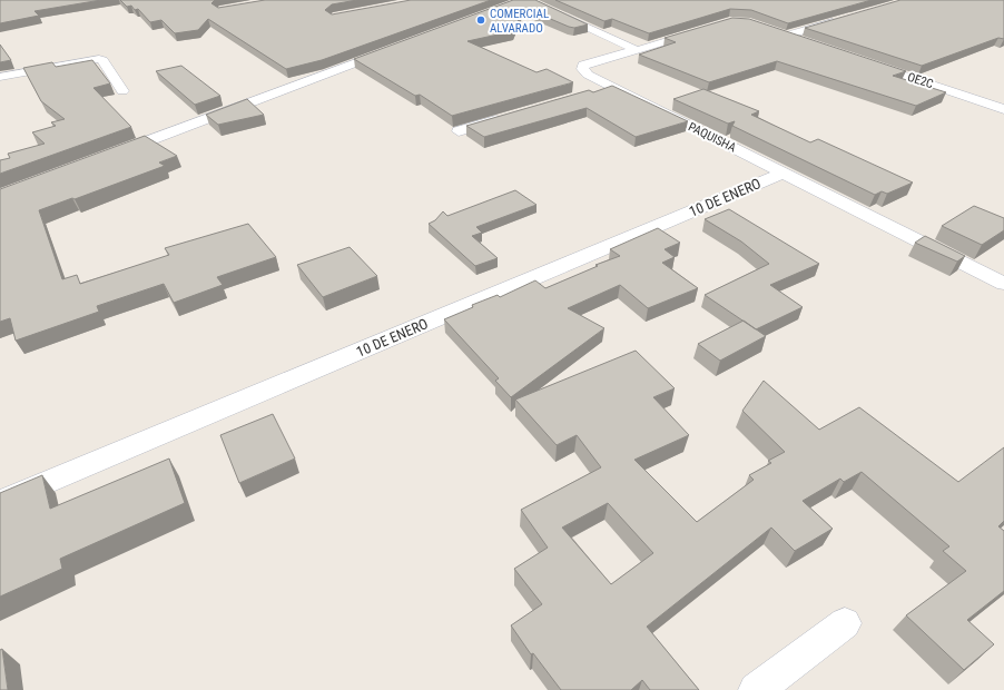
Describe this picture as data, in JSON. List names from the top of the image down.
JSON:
{
  "streets": {
    "street": ["OE2C", "PAQUISHA", "10 DE ENERO"]
  },
  "crossings": [
    ["PAQUISHA", "10 DE ENERO"]
  ],
  "places": ["COMERCIAL ALVARADO"]
}
